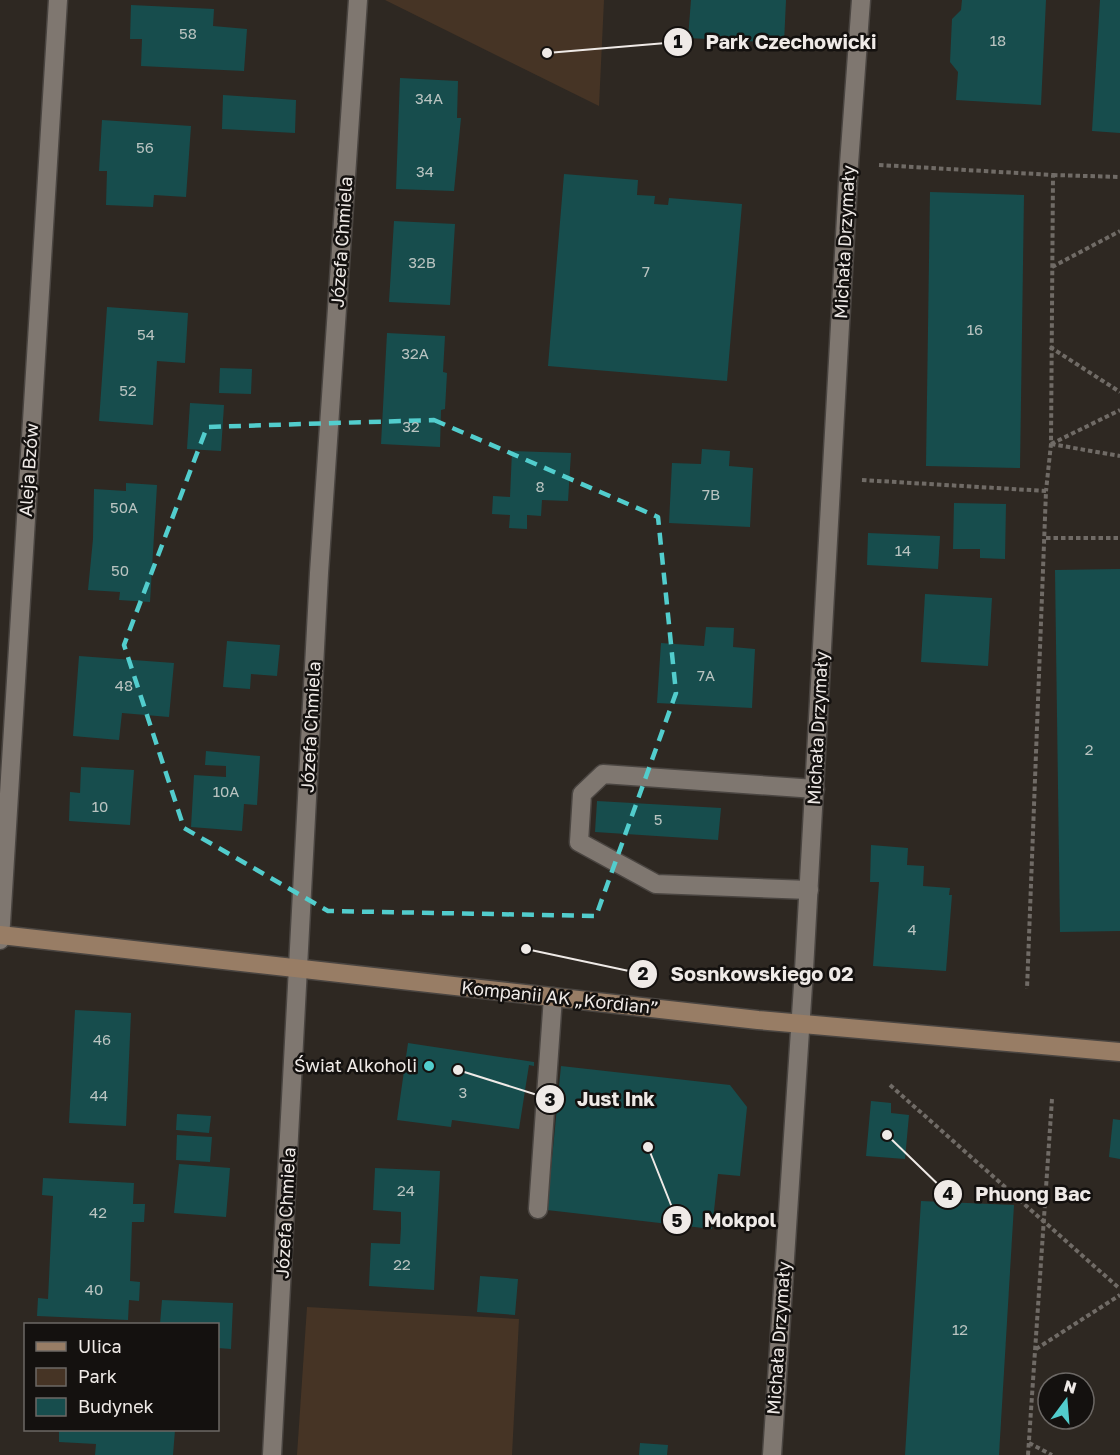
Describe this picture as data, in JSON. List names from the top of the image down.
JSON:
{
  "streets": {
    "street": [
      "Józefa Chmiela",
      "Michała Drzymały",
      "Aleja Bzów",
      "Kompanii AK „Kordian”"
    ]
  },
  "crossings": [
    ["Józefa Chmiela", "Kompanii AK „Kordian”"],
    ["Michała Drzymały", "Kompanii AK „Kordian”"],
    ["Aleja Bzów", "Kompanii AK „Kordian”"]
  ],
  "places": [
    "Park Czechowicki",
    "Sosnkowskiego 02",
    "Świat Alkoholi",
    "Just Ink",
    "Phuong Bac",
    "Mokpol"
  ],
  "house_numbers": [
    "58",
    "18",
    "34A",
    "56",
    "34",
    "32B",
    "7",
    "16",
    "54",
    "32A",
    "52",
    "32",
    "8",
    "7B",
    "50A",
    "14",
    "50",
    "7A",
    "48",
    "2",
    "10A",
    "10",
    "5",
    "4",
    "46",
    "3",
    "44",
    "24",
    "42",
    "22",
    "40",
    "12"
  ],
  "legend": ["Ulica", "Park", "Budynek"],
  "north": "top"
}
